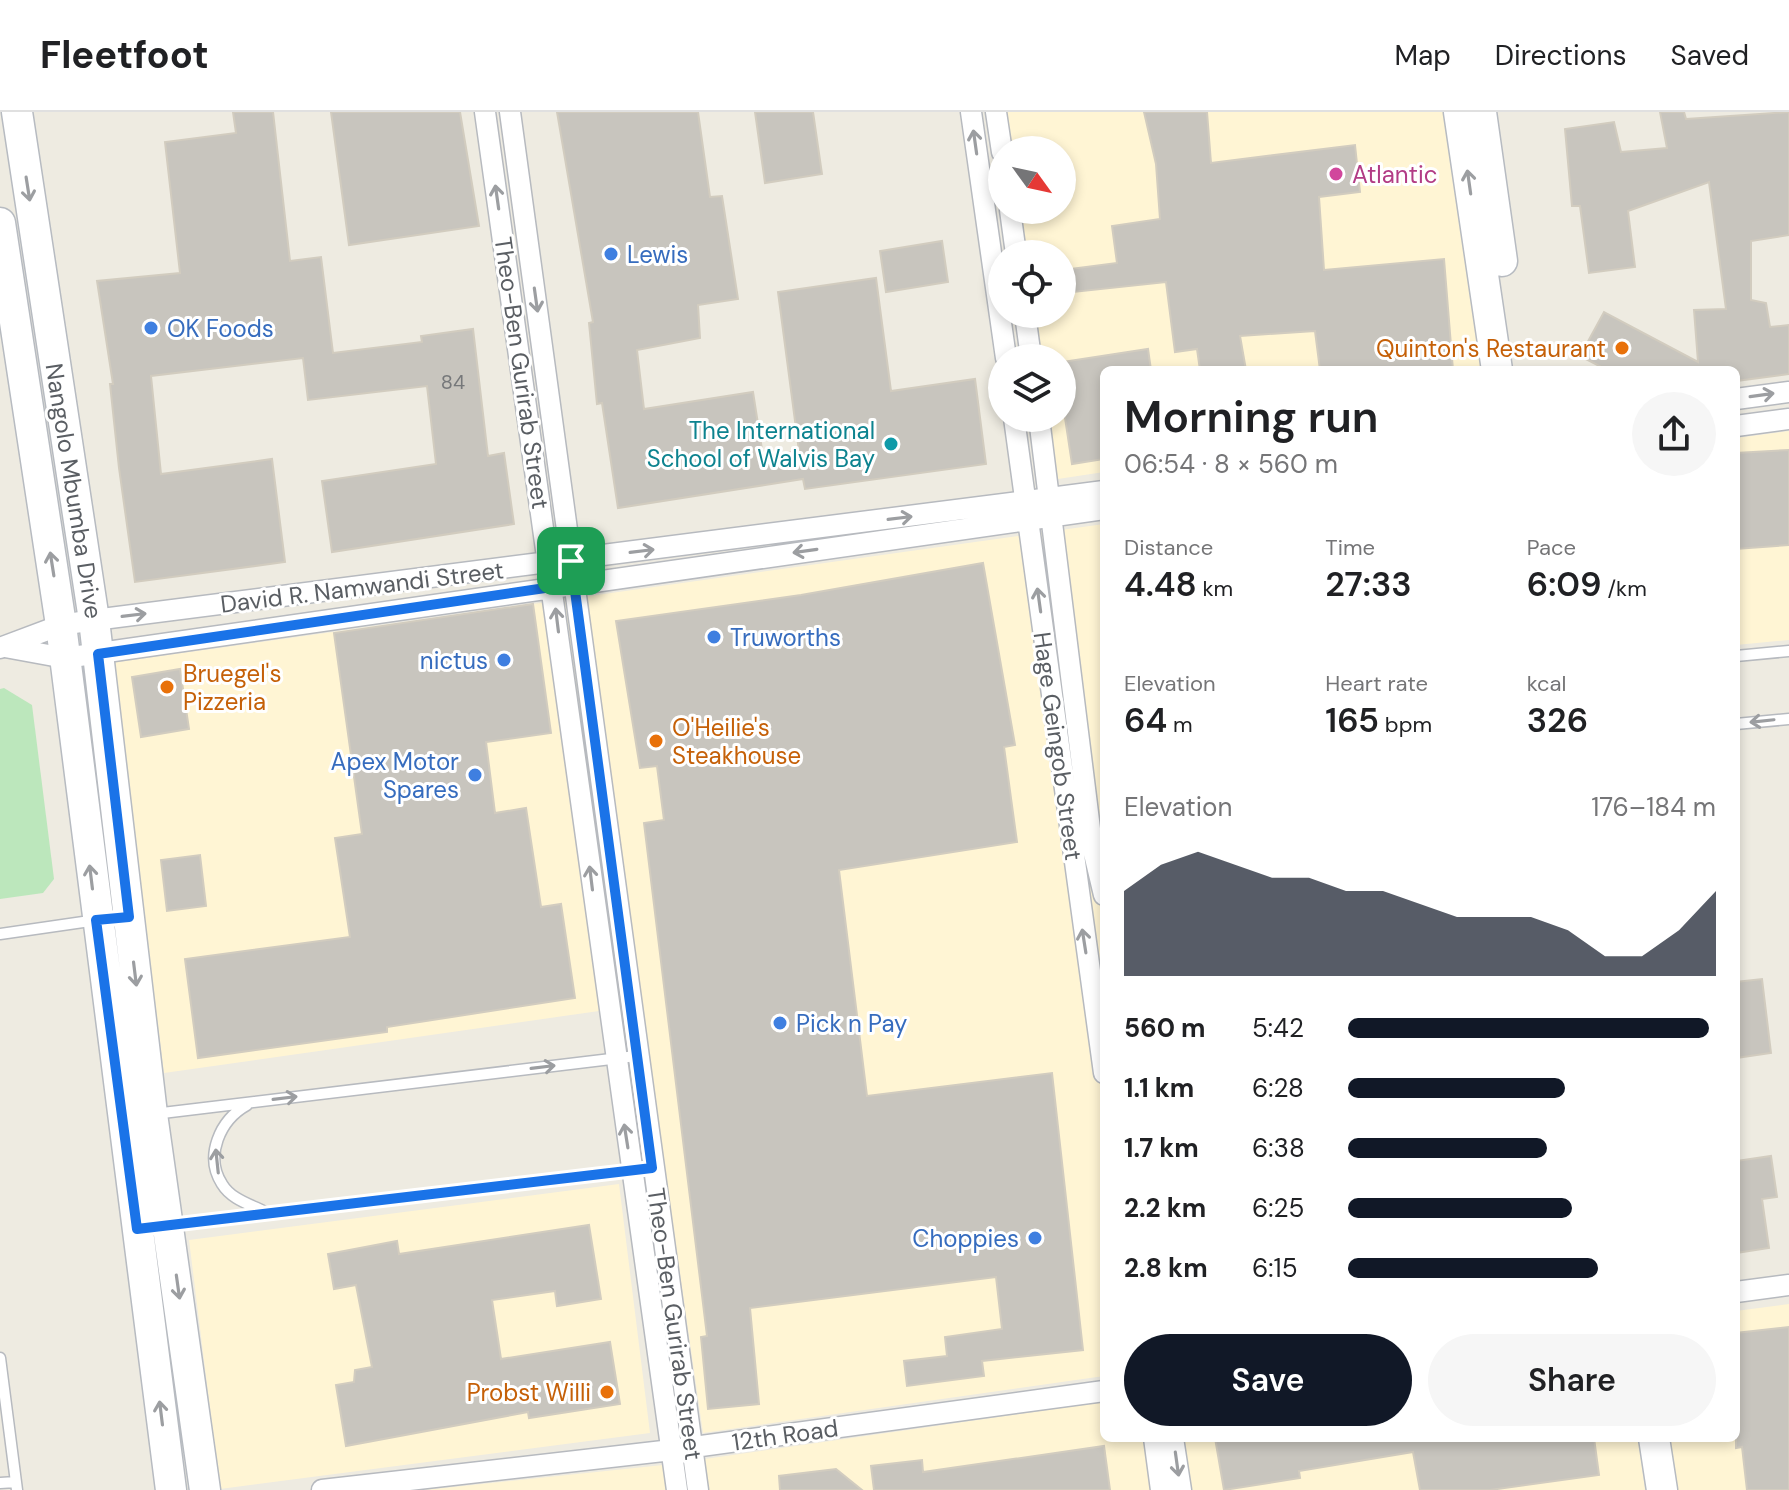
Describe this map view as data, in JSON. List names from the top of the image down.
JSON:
{
  "streets": {
    "street": [
      "Theo-Ben Gurirab Street",
      "Nangolo Mbumba Drive",
      "David R. Namwandi Street",
      "Hage Geingob Street",
      "12th Road"
    ]
  },
  "crossings": [
    ["Theo-Ben Gurirab Street", "David R. Namwandi Street"],
    ["Theo-Ben Gurirab Street", "12th Road"],
    ["Nangolo Mbumba Drive", "David R. Namwandi Street"],
    ["David R. Namwandi Street", "Hage Geingob Street"]
  ],
  "places": [
    "Atlantic",
    "Lewis",
    "OK Foods",
    "Quinton's Restaurant",
    "The International School of Walvis Bay",
    "Truworths",
    "nictus",
    "Bruegel's Pizzeria",
    "O'Heilie's Steakhouse",
    "Apex Motor Spares",
    "Pick n Pay",
    "Choppies",
    "Probst Willi"
  ],
  "house_numbers": ["84"],
  "north": "bottom right",
  "page": {
    "header": "Fleetfoot",
    "nav": ["Map", "Directions", "Saved"],
    "heading": ["Morning run", "06:54 · 8 × 560 m"],
    "stats": [
      ["Distance", "4.48 km"],
      ["Time", "27:33"],
      ["Pace", "6:09 /km"],
      ["Elevation", "64 m"],
      ["Heart rate", "165 bpm"],
      ["kcal", "326"]
    ],
    "chart": ["Elevation", "176–184 m"],
    "list": [
      {
        "name": "560 m",
        "note": "5:42"
      },
      {
        "name": "1.1 km",
        "note": "6:28"
      },
      {
        "name": "1.7 km",
        "note": "6:38"
      },
      {
        "name": "2.2 km",
        "note": "6:25"
      },
      {
        "name": "2.8 km",
        "note": "6:15"
      }
    ],
    "buttons": ["Save", "Share"]
  }
}
